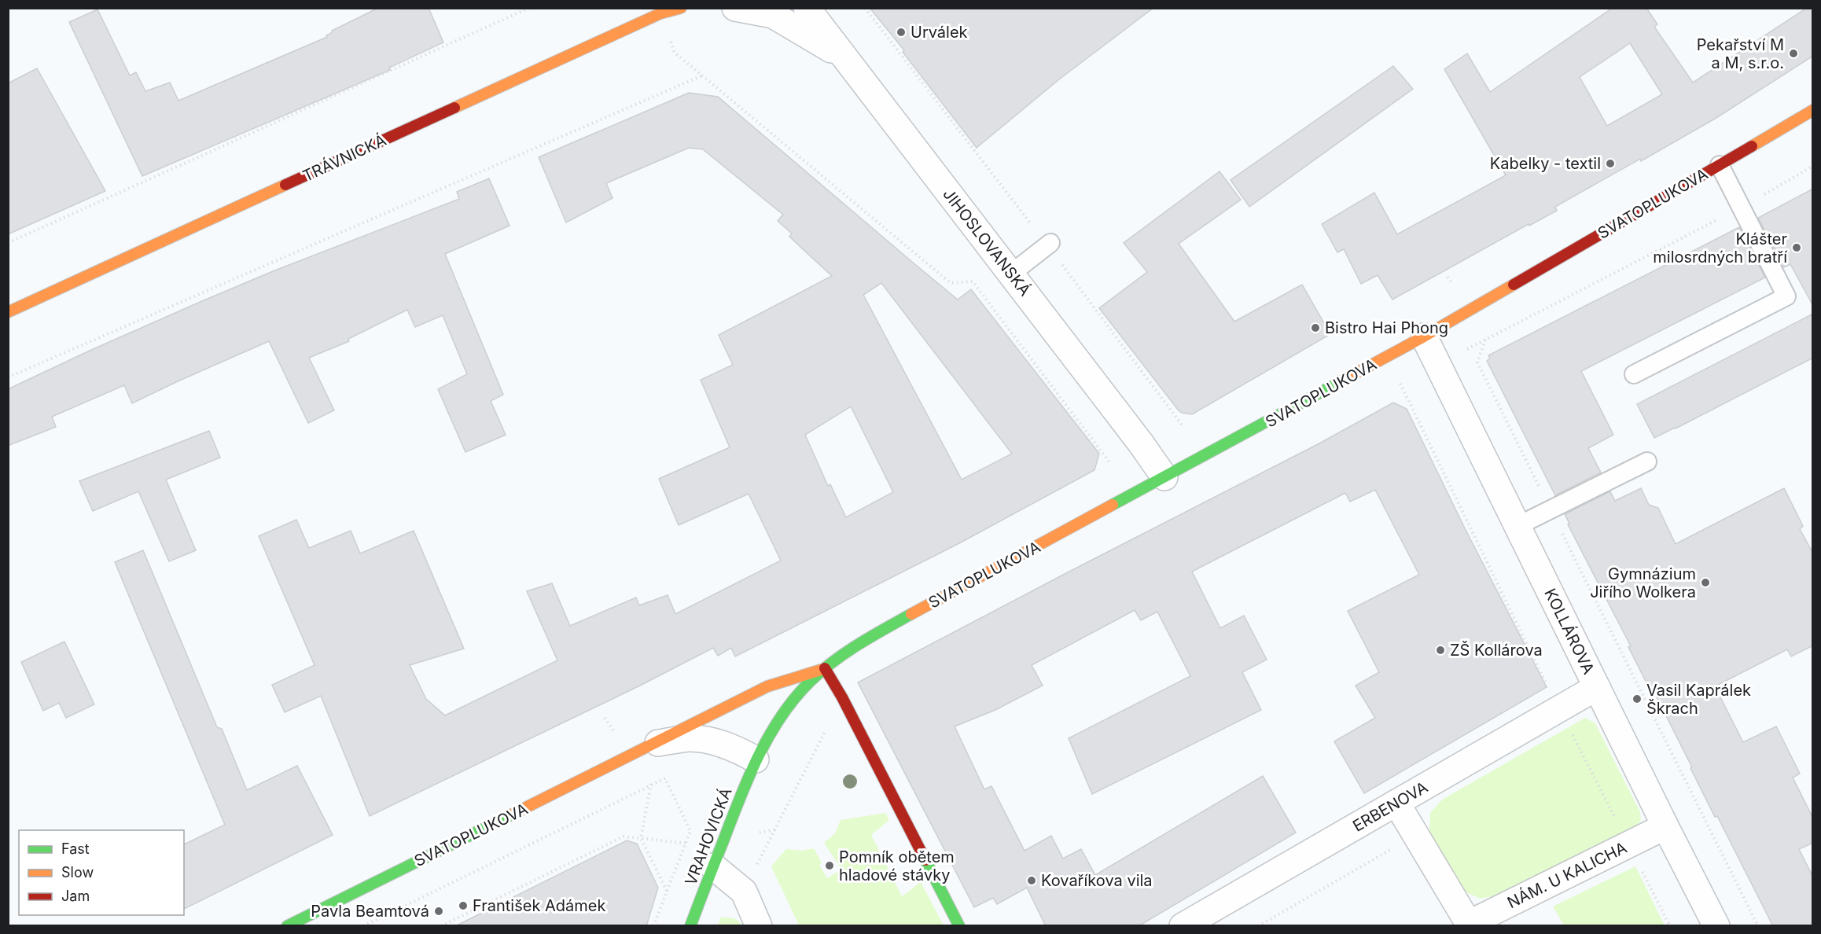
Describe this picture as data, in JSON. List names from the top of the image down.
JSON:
{
  "streets": {
    "street": [
      "TRÁVNICKÁ",
      "SVATOPLUKOVA",
      "JIHOSLOVANSKÁ",
      "KOLLÁROVA",
      "ERBENOVA",
      "VRAHOVICKÁ",
      "NÁM. U KALICHA"
    ]
  },
  "crossings": [
    ["SVATOPLUKOVA", "JIHOSLOVANSKÁ"],
    ["SVATOPLUKOVA", "KOLLÁROVA"],
    ["SVATOPLUKOVA", "VRAHOVICKÁ"],
    ["KOLLÁROVA", "ERBENOVA"],
    ["KOLLÁROVA", "NÁM. U KALICHA"],
    ["ERBENOVA", "NÁM. U KALICHA"]
  ],
  "places": [
    "Urválek",
    "Pekařství M a M, s.r.o.",
    "Kabelky - textil",
    "Klášter milosrdných bratří",
    "Bistro Hai Phong",
    "Gymnázium Jiřího Wolkera",
    "ZŠ Kollárova",
    "Vasil Kaprálek Škrach",
    "Pomník obětem hladové stávky",
    "Kovaříkova vila",
    "František Adámek",
    "Pavla Beamtová"
  ],
  "legend": ["Fast", "Slow", "Jam"]
}
